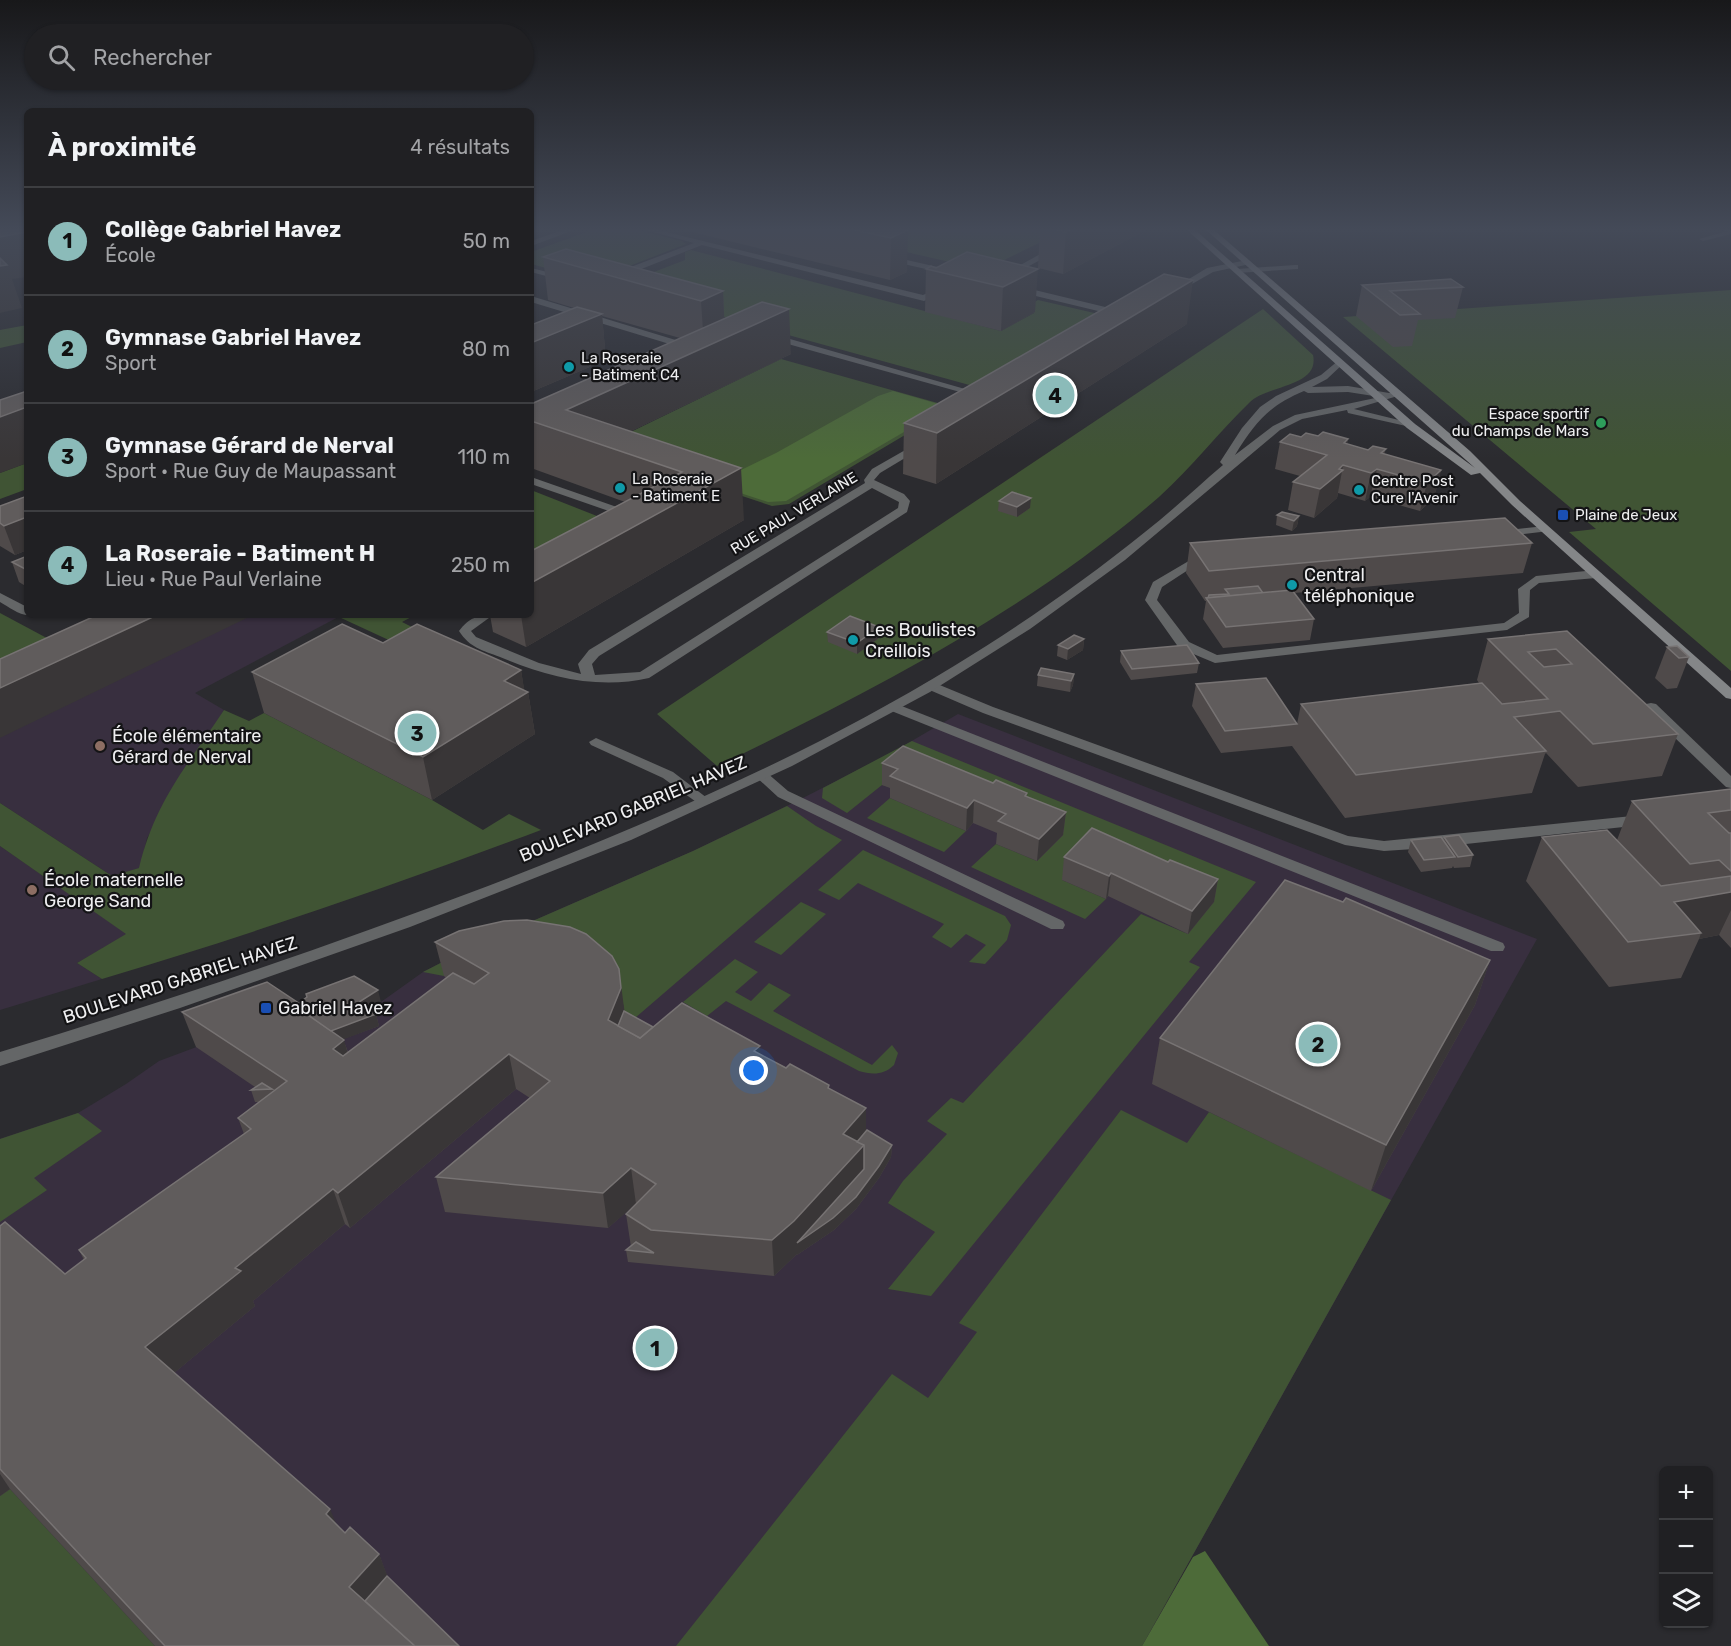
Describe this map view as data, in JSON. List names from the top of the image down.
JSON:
{
  "streets": {
    "street": ["RUE PAUL VERLAINE", "BOULEVARD GABRIEL HAVEZ"]
  },
  "places": {
    "other": [
      "La Roseraie - Batiment C4",
      "Espace sportif du Champs de Mars",
      "La Roseraie - Batiment E",
      "Centre Post Cure l'Avenir",
      "Central téléphonique",
      "Les Boulistes Creillois",
      "École élémentaire Gérard de Nerval",
      "École maternelle George Sand"
    ],
    "transit": ["Plaine de Jeux", "Gabriel Havez"]
  },
  "page": {
    "search": "Rechercher",
    "heading": ["À proximité", "4 résultats"],
    "list": [
      {
        "mark": "1",
        "name": "Collège Gabriel Havez",
        "note": "École",
        "value": "50 m"
      },
      {
        "mark": "2",
        "name": "Gymnase Gabriel Havez",
        "note": "Sport",
        "value": "80 m"
      },
      {
        "mark": "3",
        "name": "Gymnase Gérard de Nerval",
        "note": "Sport · Rue Guy de Maupassant",
        "value": "110 m"
      },
      {
        "mark": "4",
        "name": "La Roseraie - Batiment H",
        "note": "Lieu · Rue Paul Verlaine",
        "value": "250 m"
      }
    ],
    "pins": [
      "4",
      "3",
      "2",
      "1"
    ],
    "map_buttons": ["+", "−"]
  }
}
